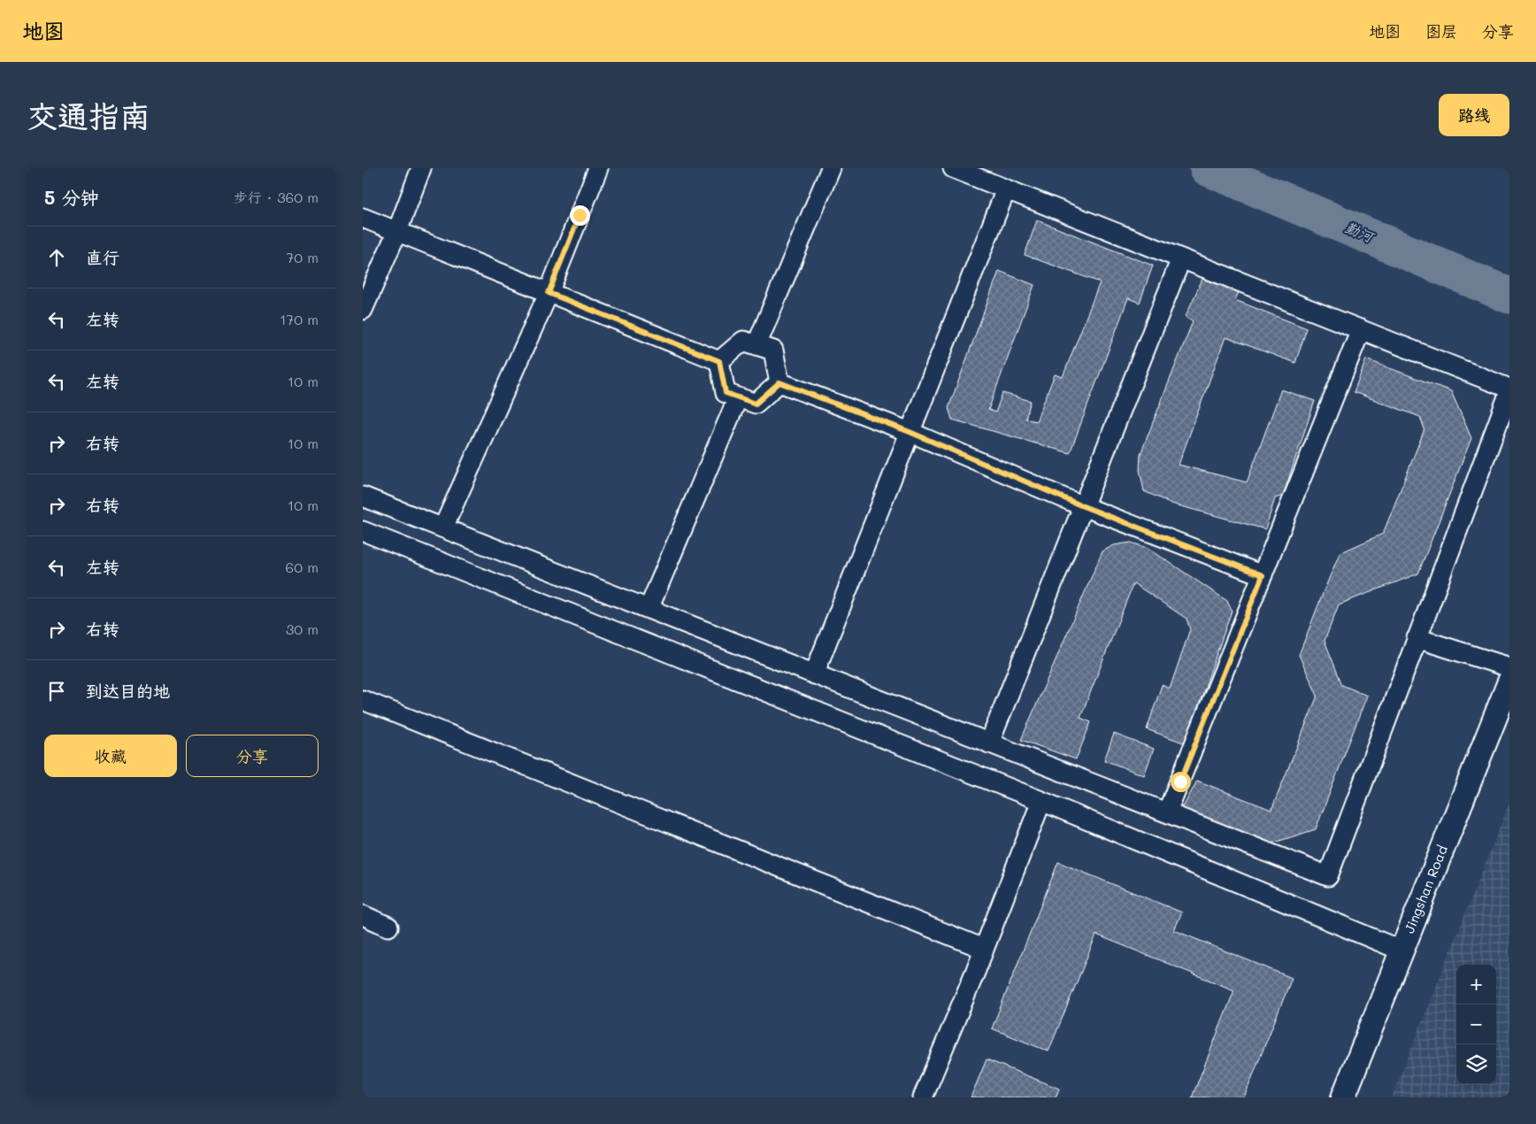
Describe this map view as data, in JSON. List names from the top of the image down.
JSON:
{
  "streets": {
    "street": ["Jingshan Road"]
  },
  "water": ["勤河"],
  "page": {
    "header": "地图",
    "nav": ["地图", "图层", "分享"],
    "buttons": [
      "路线",
      ["收藏", "分享"]
    ],
    "title": "交通指南",
    "heading": ["5 分钟", "步行 · 360 m"],
    "list": [
      ["直行", "70 m"],
      ["左转", "170 m"],
      ["左转", "10 m"],
      ["右转", "10 m"],
      ["右转", "10 m"],
      ["左转", "60 m"],
      ["右转", "30 m"],
      "到达目的地"
    ],
    "map_buttons": ["+", "−"]
  }
}
